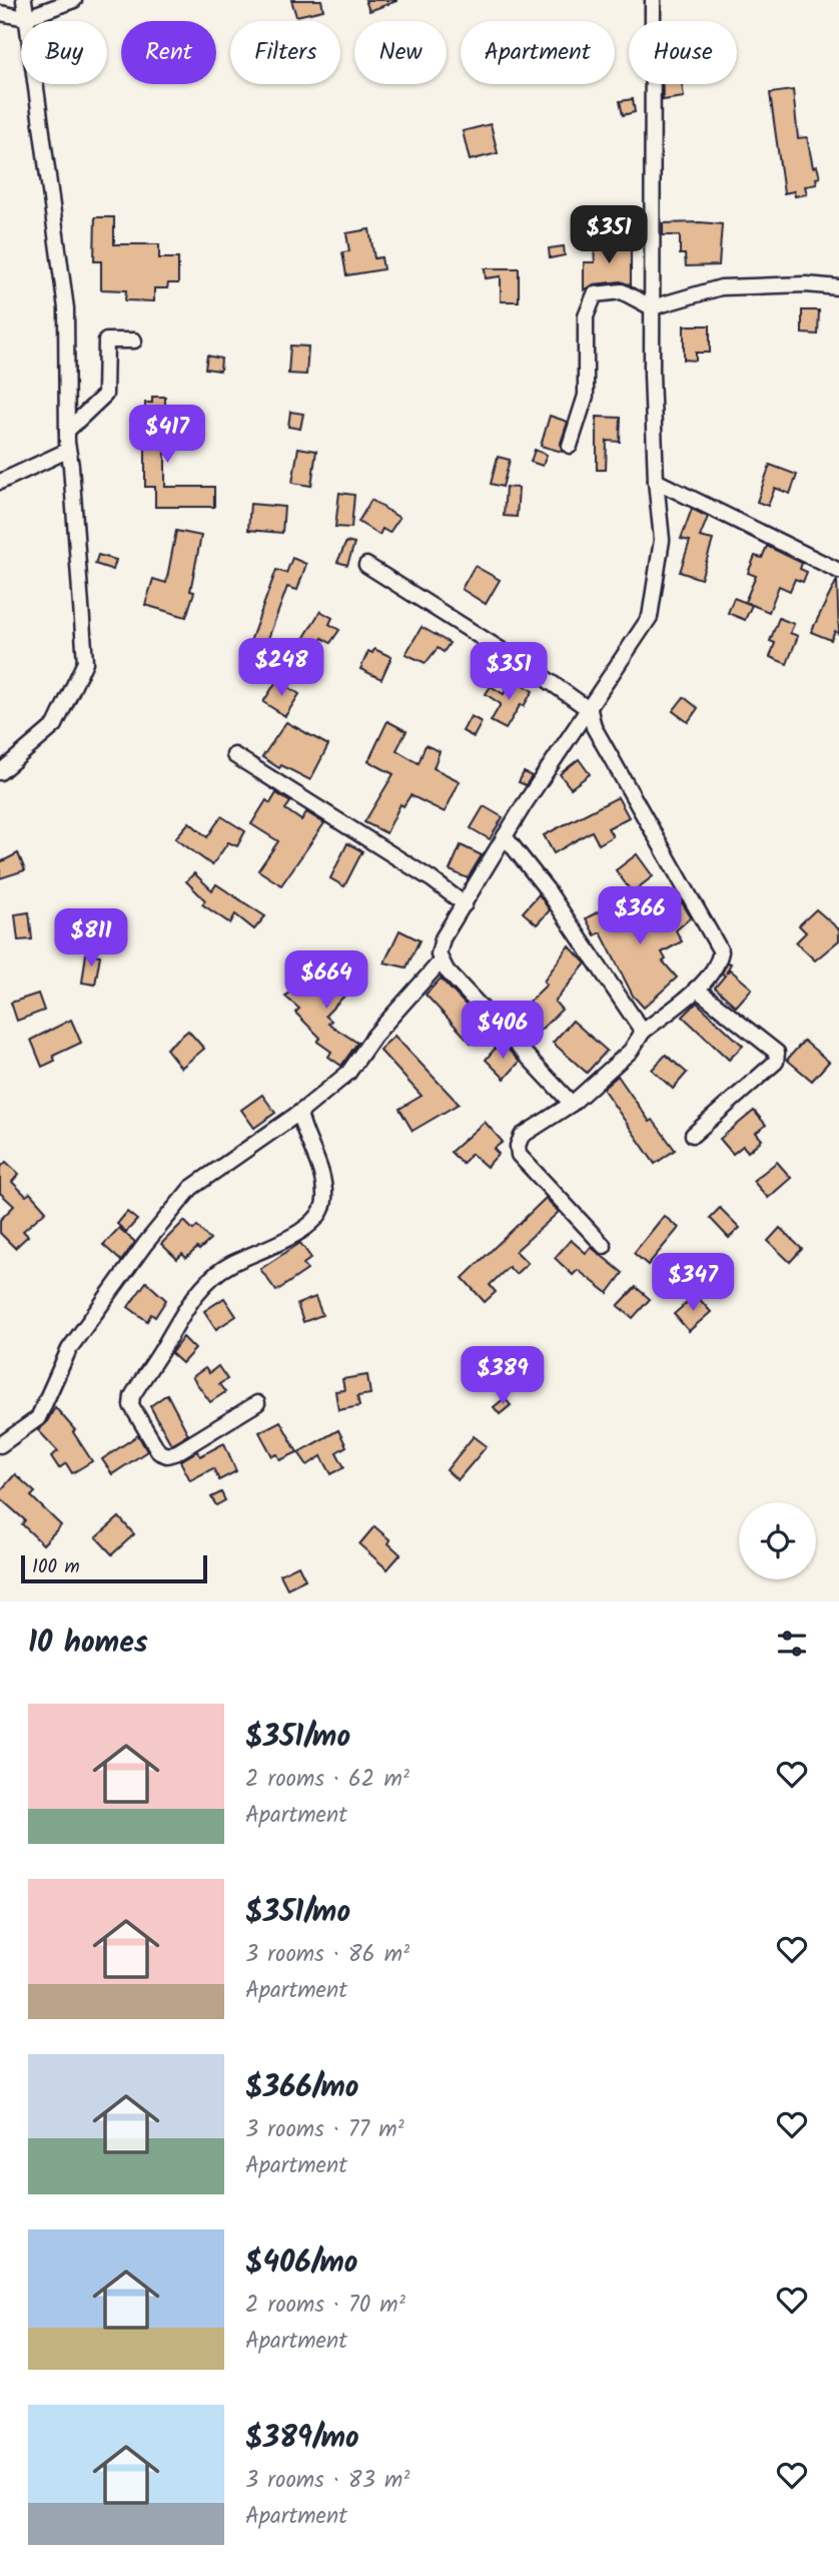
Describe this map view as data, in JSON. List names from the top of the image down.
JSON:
{
  "scale_bar": "100 m",
  "page": {
    "chip": [
      "Buy",
      "Rent",
      "Filters",
      "New",
      "Apartment",
      "House"
    ],
    "price": [
      "$351",
      "$417",
      "$248",
      "$351",
      "$366",
      "$811",
      "$664",
      "$406",
      "$347",
      "$389"
    ],
    "scale": "100 m",
    "heading": "10 homes",
    "list": [
      {
        "name": "$351/mo",
        "note": "2 rooms · 62 m² · Apartment"
      },
      {
        "name": "$351/mo",
        "note": "3 rooms · 86 m² · Apartment"
      },
      {
        "name": "$366/mo",
        "note": "3 rooms · 77 m² · Apartment"
      },
      {
        "name": "$406/mo",
        "note": "2 rooms · 70 m² · Apartment"
      },
      {
        "name": "$389/mo",
        "note": "3 rooms · 83 m² · Apartment"
      }
    ]
  }
}
